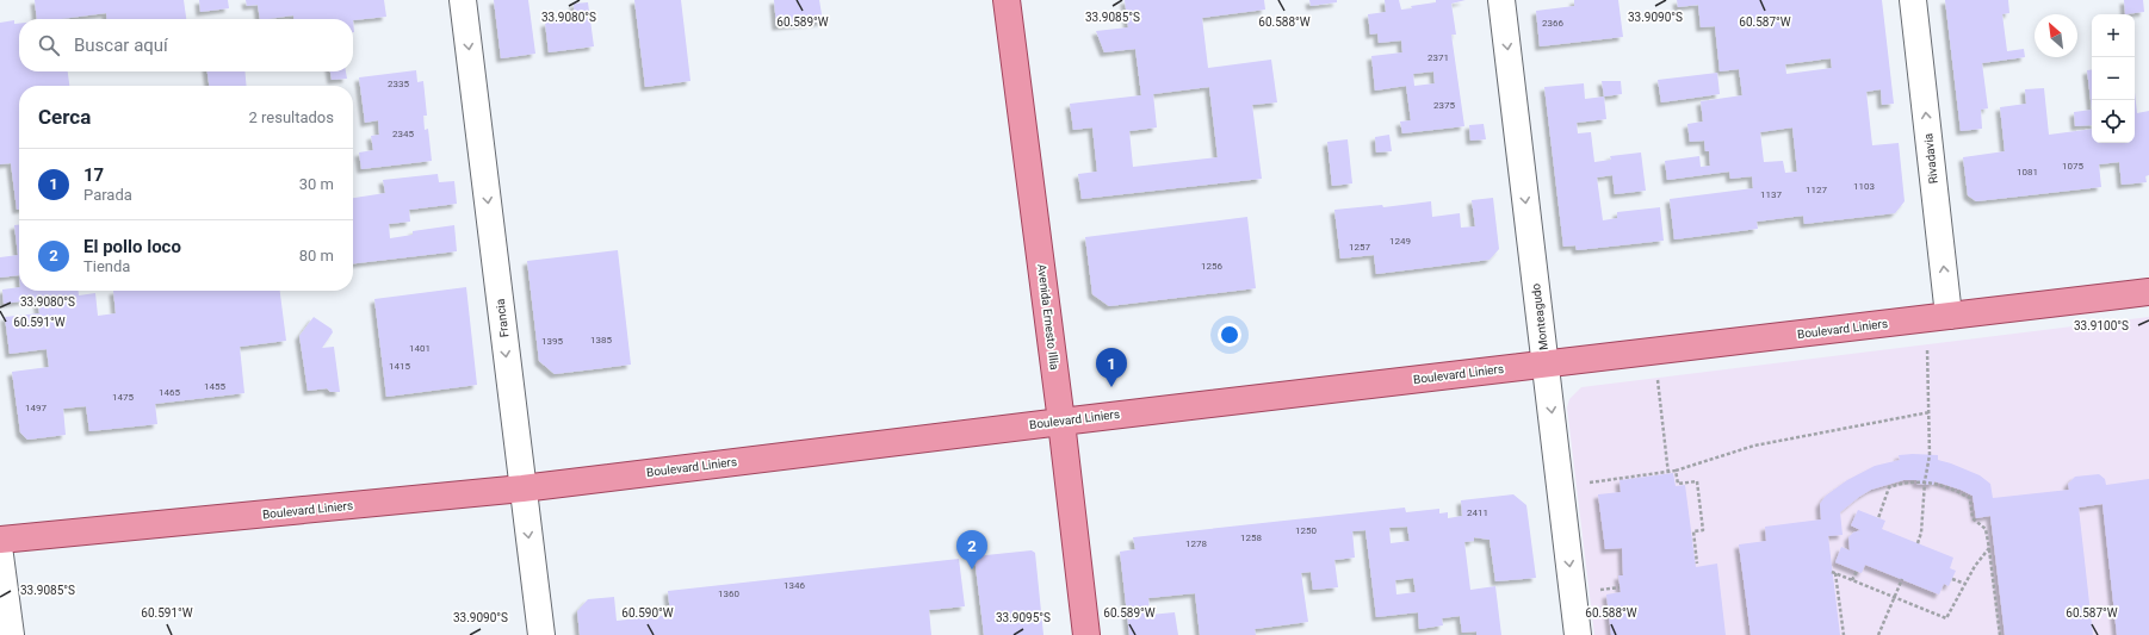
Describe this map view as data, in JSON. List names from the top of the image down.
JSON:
{
  "streets": {
    "main road": ["Avenida Ernesto Illia", "Boulevard Liniers"],
    "street": ["Rivadavia", "Monteagudo", "Francia"]
  },
  "crossings": [
    ["Rivadavia", "Boulevard Liniers"],
    ["Avenida Ernesto Illia", "Boulevard Liniers"],
    ["Monteagudo", "Boulevard Liniers"],
    ["Francia", "Boulevard Liniers"]
  ],
  "one_way": ["Rivadavia", "Monteagudo", "Francia"],
  "house_numbers": [
    "2366",
    "2371",
    "2335",
    "2375",
    "2345",
    "1075",
    "1081",
    "1103",
    "1127",
    "1137",
    "1249",
    "1257",
    "1256",
    "1385",
    "1395",
    "1401",
    "1415",
    "1455",
    "1465",
    "1475",
    "1497",
    "2411",
    "1250",
    "1258",
    "1278",
    "1346",
    "1360"
  ],
  "north": "top left",
  "page": {
    "map_buttons": ["+", "−"],
    "search": "Buscar aquí",
    "heading": ["Cerca", "2 resultados"],
    "list": [
      {
        "mark": "1",
        "name": "17",
        "note": "Parada",
        "value": "30 m"
      },
      {
        "mark": "2",
        "name": "El pollo loco",
        "note": "Tienda",
        "value": "80 m"
      }
    ],
    "pins": ["1", "2"]
  },
  "coordinates": [
    "33.9080°S",
    "33.9085°S",
    "33.9090°S",
    "60.589°W",
    "60.588°W",
    "60.587°W",
    "60.591°W",
    "33.9100°S",
    "60.590°W",
    "33.9095°S"
  ]
}
